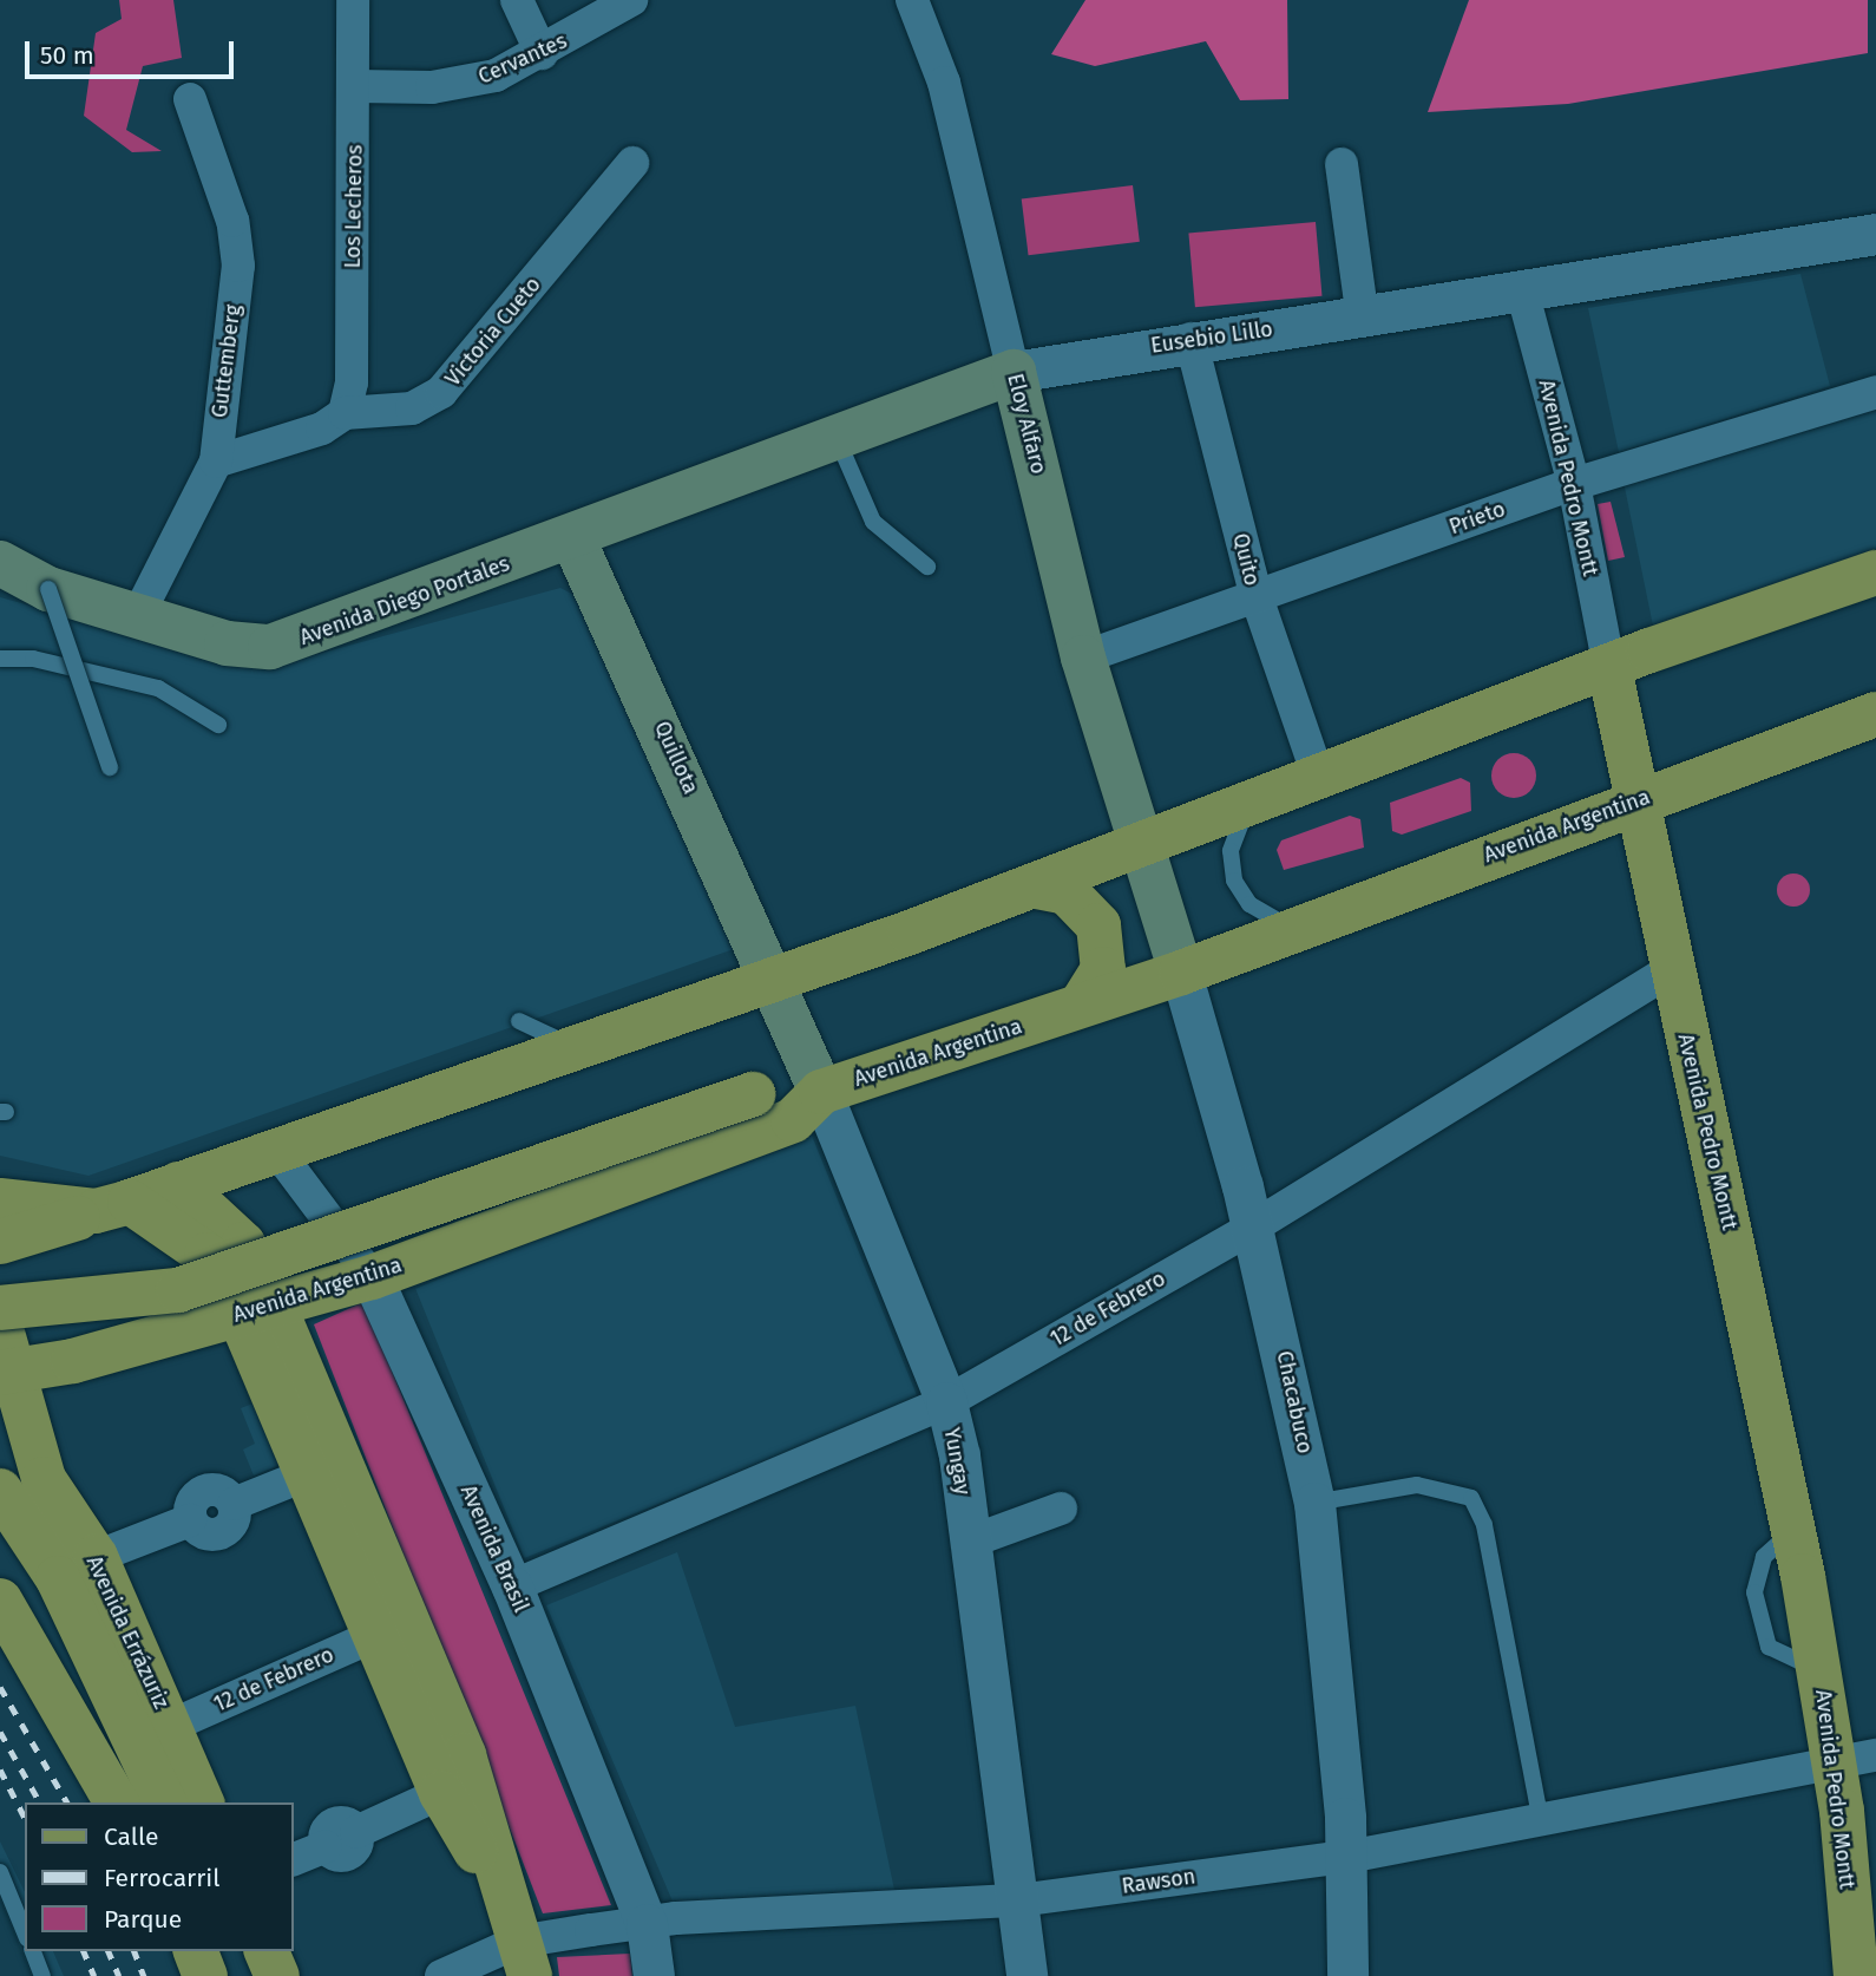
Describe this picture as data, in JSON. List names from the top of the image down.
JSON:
{
  "streets": {
    "main road": [
      "Eusebio Lillo",
      "Eloy Alfaro",
      "Avenida Pedro Montt",
      "Avenida Diego Portales",
      "Quillota",
      "Avenida Argentina",
      "Chacabuco",
      "Yungay",
      "Avenida Errázuriz"
    ],
    "street": [
      "Cervantes",
      "Los Lecheros",
      "Victoria Cueto",
      "Guttemberg",
      "Prieto",
      "Quito",
      "12 de Febrero",
      "Avenida Brasil",
      "Rawson"
    ]
  },
  "crossings": [
    ["Cervantes", "Los Lecheros"],
    ["Los Lecheros", "Victoria Cueto"],
    ["Victoria Cueto", "Guttemberg"],
    ["Eusebio Lillo", "Eloy Alfaro"],
    ["Eusebio Lillo", "Avenida Pedro Montt"],
    ["Eusebio Lillo", "Quito"],
    ["Eusebio Lillo", "Avenida Diego Portales"],
    ["Eusebio Lillo", "Quillota"],
    ["Guttemberg", "Avenida Diego Portales"],
    ["Eloy Alfaro", "Prieto"],
    ["Eloy Alfaro", "Chacabuco"],
    ["Avenida Pedro Montt", "Prieto"],
    ["Avenida Pedro Montt", "Avenida Argentina"],
    ["Avenida Pedro Montt", "12 de Febrero"],
    ["Avenida Pedro Montt", "Rawson"],
    ["Prieto", "Quito"],
    ["Avenida Diego Portales", "Quillota"],
    ["Quillota", "Yungay"],
    ["Avenida Argentina", "Chacabuco"],
    ["Avenida Argentina", "Yungay"],
    ["Avenida Argentina", "Avenida Brasil"],
    ["Avenida Argentina", "Avenida Errázuriz"],
    ["12 de Febrero", "Chacabuco"],
    ["12 de Febrero", "Yungay"],
    ["12 de Febrero", "Avenida Brasil"],
    ["12 de Febrero", "Avenida Errázuriz"],
    ["Chacabuco", "Rawson"],
    ["Yungay", "Rawson"],
    ["Avenida Brasil", "Rawson"]
  ],
  "legend": ["Calle", "Ferrocarril", "Parque"],
  "scale_bar": "50 m"
}
